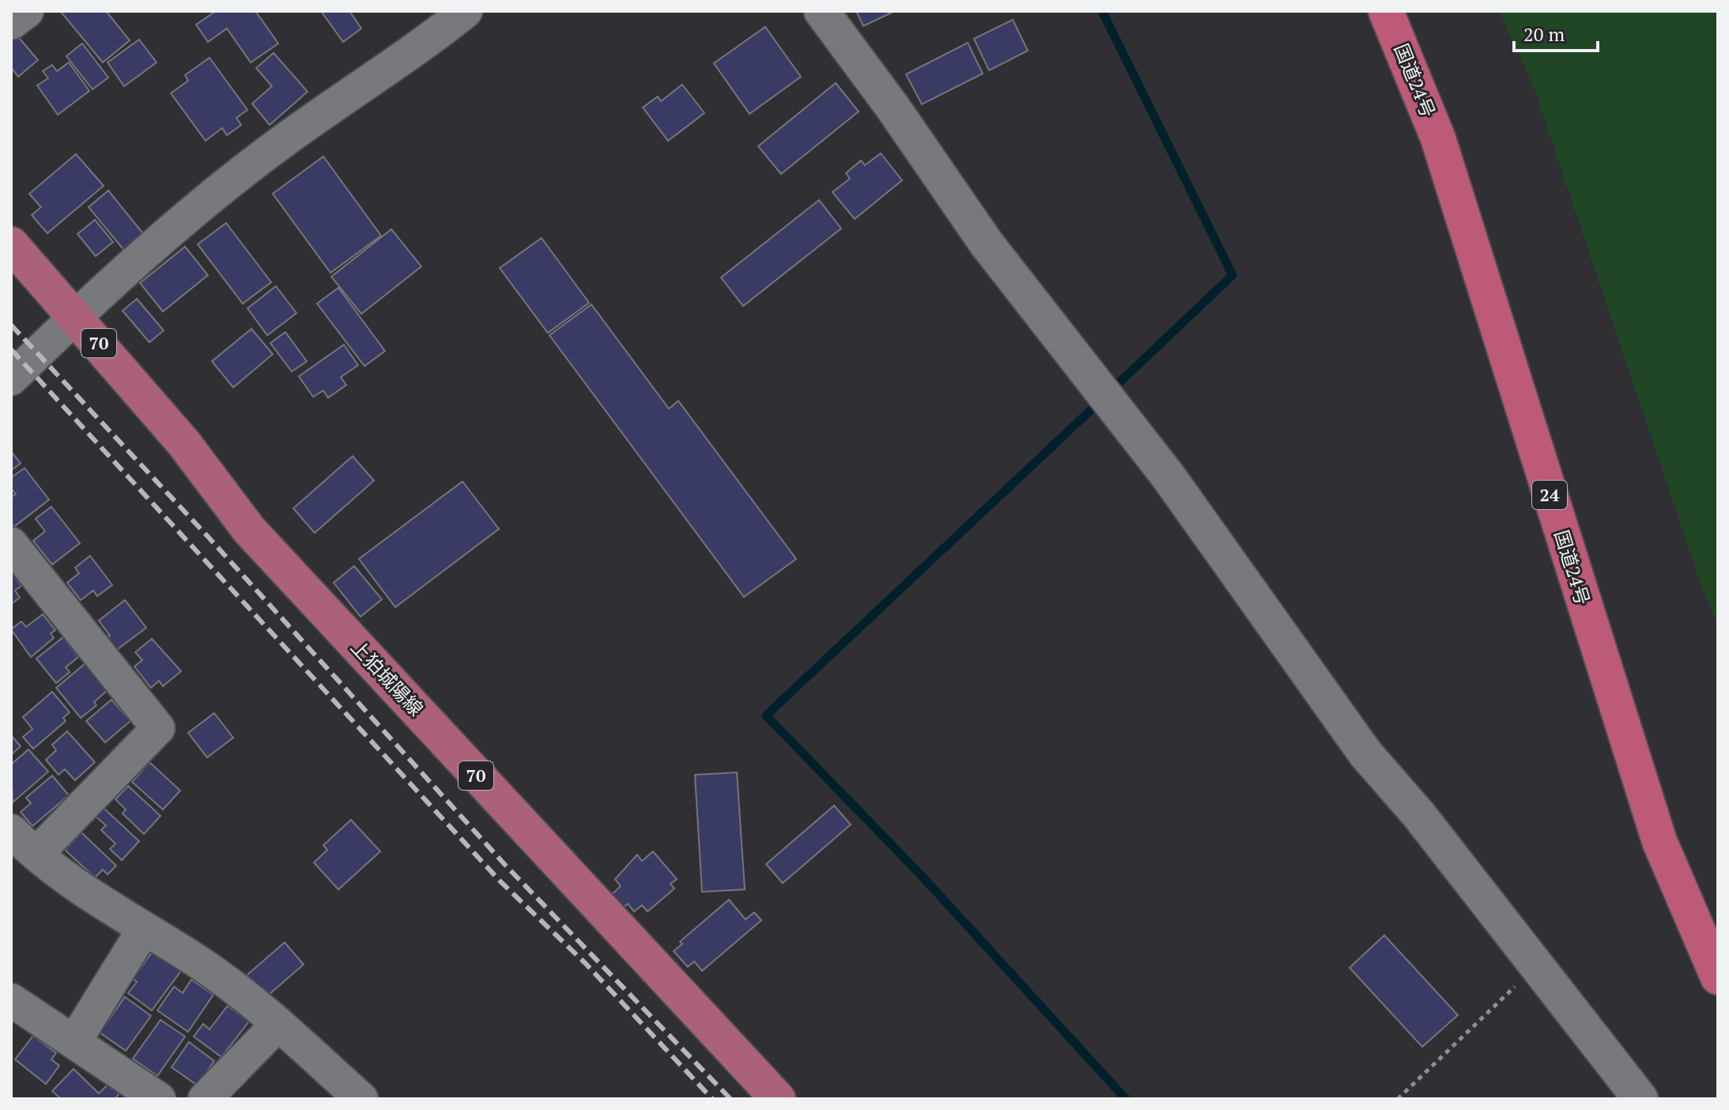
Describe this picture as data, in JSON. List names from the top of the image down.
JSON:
{
  "streets": {
    "highway": ["国道24号", "24"],
    "main road": ["70", "上狛城陽線"]
  },
  "scale_bar": "20 m"
}
